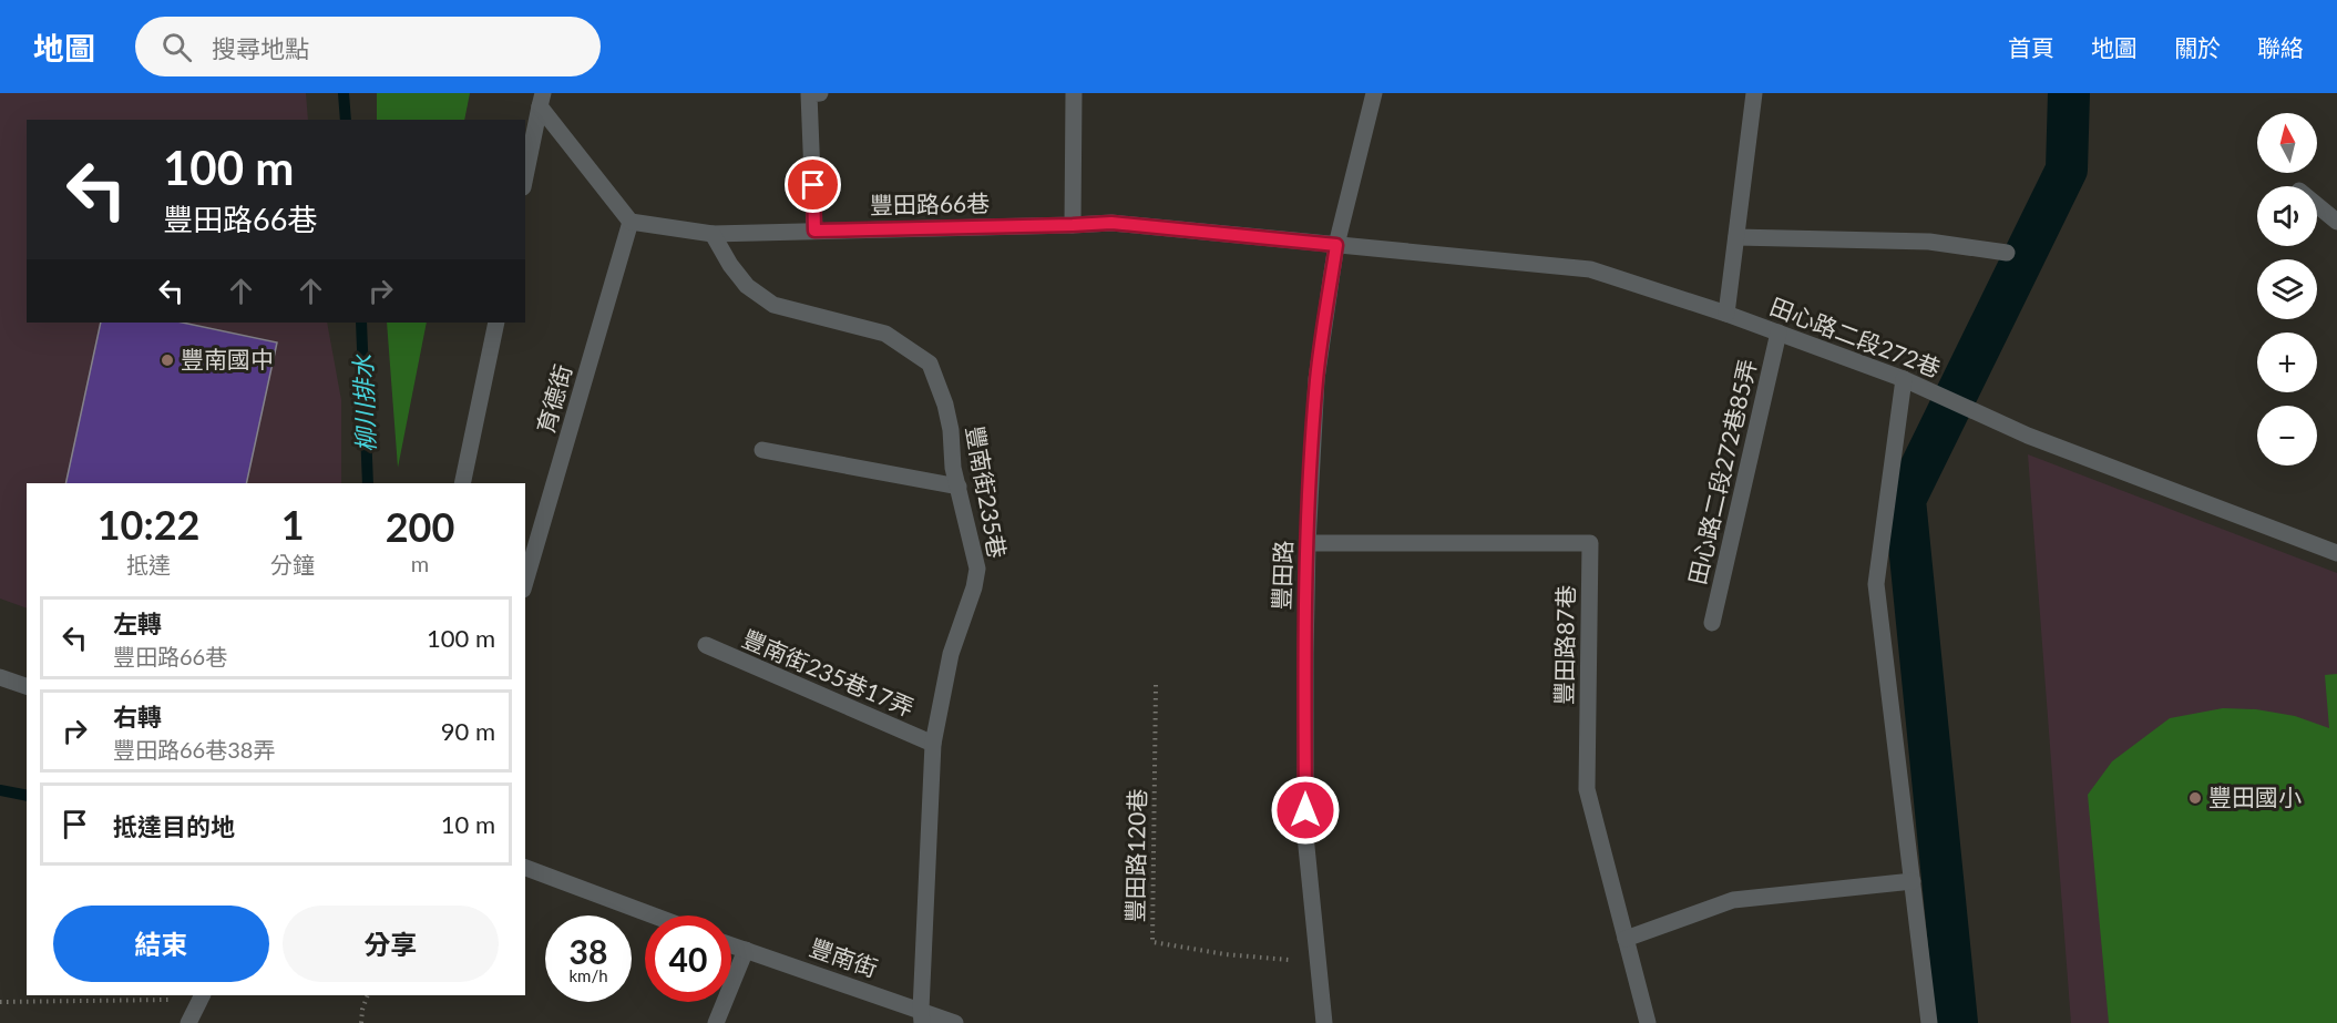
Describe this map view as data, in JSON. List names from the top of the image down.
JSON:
{
  "streets": {
    "street": [
      "豐田路66巷",
      "田心路二段272巷",
      "育德街",
      "田心路二段272巷85弄",
      "豐南街235巷",
      "豐田路",
      "豐田路87巷",
      "豐南街235巷17弄",
      "豐南街"
    ],
    "path": ["豐田路120巷"]
  },
  "crossings": [
    ["豐田路66巷", "田心路二段272巷"],
    ["豐田路66巷", "育德街"],
    ["豐田路66巷", "豐南街235巷"],
    ["豐田路66巷", "豐田路"],
    ["田心路二段272巷", "田心路二段272巷85弄"],
    ["田心路二段272巷", "豐田路"],
    ["豐南街235巷", "豐南街235巷17弄"],
    ["豐南街235巷", "豐南街"],
    ["豐田路", "豐田路87巷"],
    ["豐田路", "豐田路120巷"]
  ],
  "water": ["柳川排水"],
  "places": ["豐南國中", "豐田國小"],
  "north": "top",
  "page": {
    "header": "地圖",
    "search": "搜尋地點",
    "nav": [
      "首頁",
      "地圖",
      "關於",
      "聯絡"
    ],
    "map_buttons": ["+", "−"],
    "turn": ["100 m", "豐田路66巷"],
    "eta": [
      "10:22",
      "抵達",
      "1",
      "分鐘",
      "200",
      "m"
    ],
    "list": [
      {
        "name": "左轉",
        "note": "豐田路66巷",
        "value": "100 m"
      },
      {
        "name": "右轉",
        "note": "豐田路66巷38弄",
        "value": "90 m"
      },
      {
        "name": "抵達目的地",
        "value": "10 m"
      }
    ],
    "buttons": ["結束", "分享"],
    "speed": "38 km/h",
    "limit": "40"
  }
}
